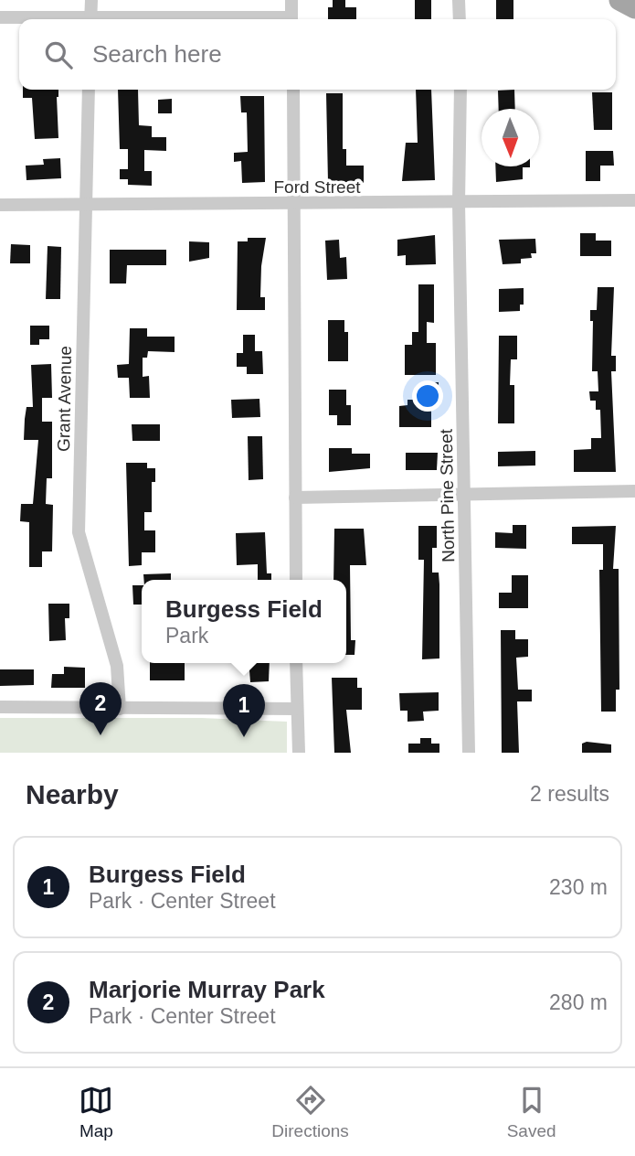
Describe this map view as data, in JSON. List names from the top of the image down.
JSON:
{
  "streets": {
    "street": ["Ford Street", "Grant Avenue", "North Pine Street"]
  },
  "crossings": [
    ["Ford Street", "Grant Avenue"],
    ["Ford Street", "North Pine Street"]
  ],
  "north": "bottom",
  "page": {
    "search": "Search here",
    "popup": ["Burgess Field", "Park"],
    "pins": ["2", "1"],
    "heading": ["Nearby", "2 results"],
    "list": [
      {
        "mark": "1",
        "name": "Burgess Field",
        "note": "Park · Center Street",
        "value": "230 m"
      },
      {
        "mark": "2",
        "name": "Marjorie Murray Park",
        "note": "Park · Center Street",
        "value": "280 m"
      }
    ],
    "nav": ["Map", "Directions", "Saved"]
  }
}
